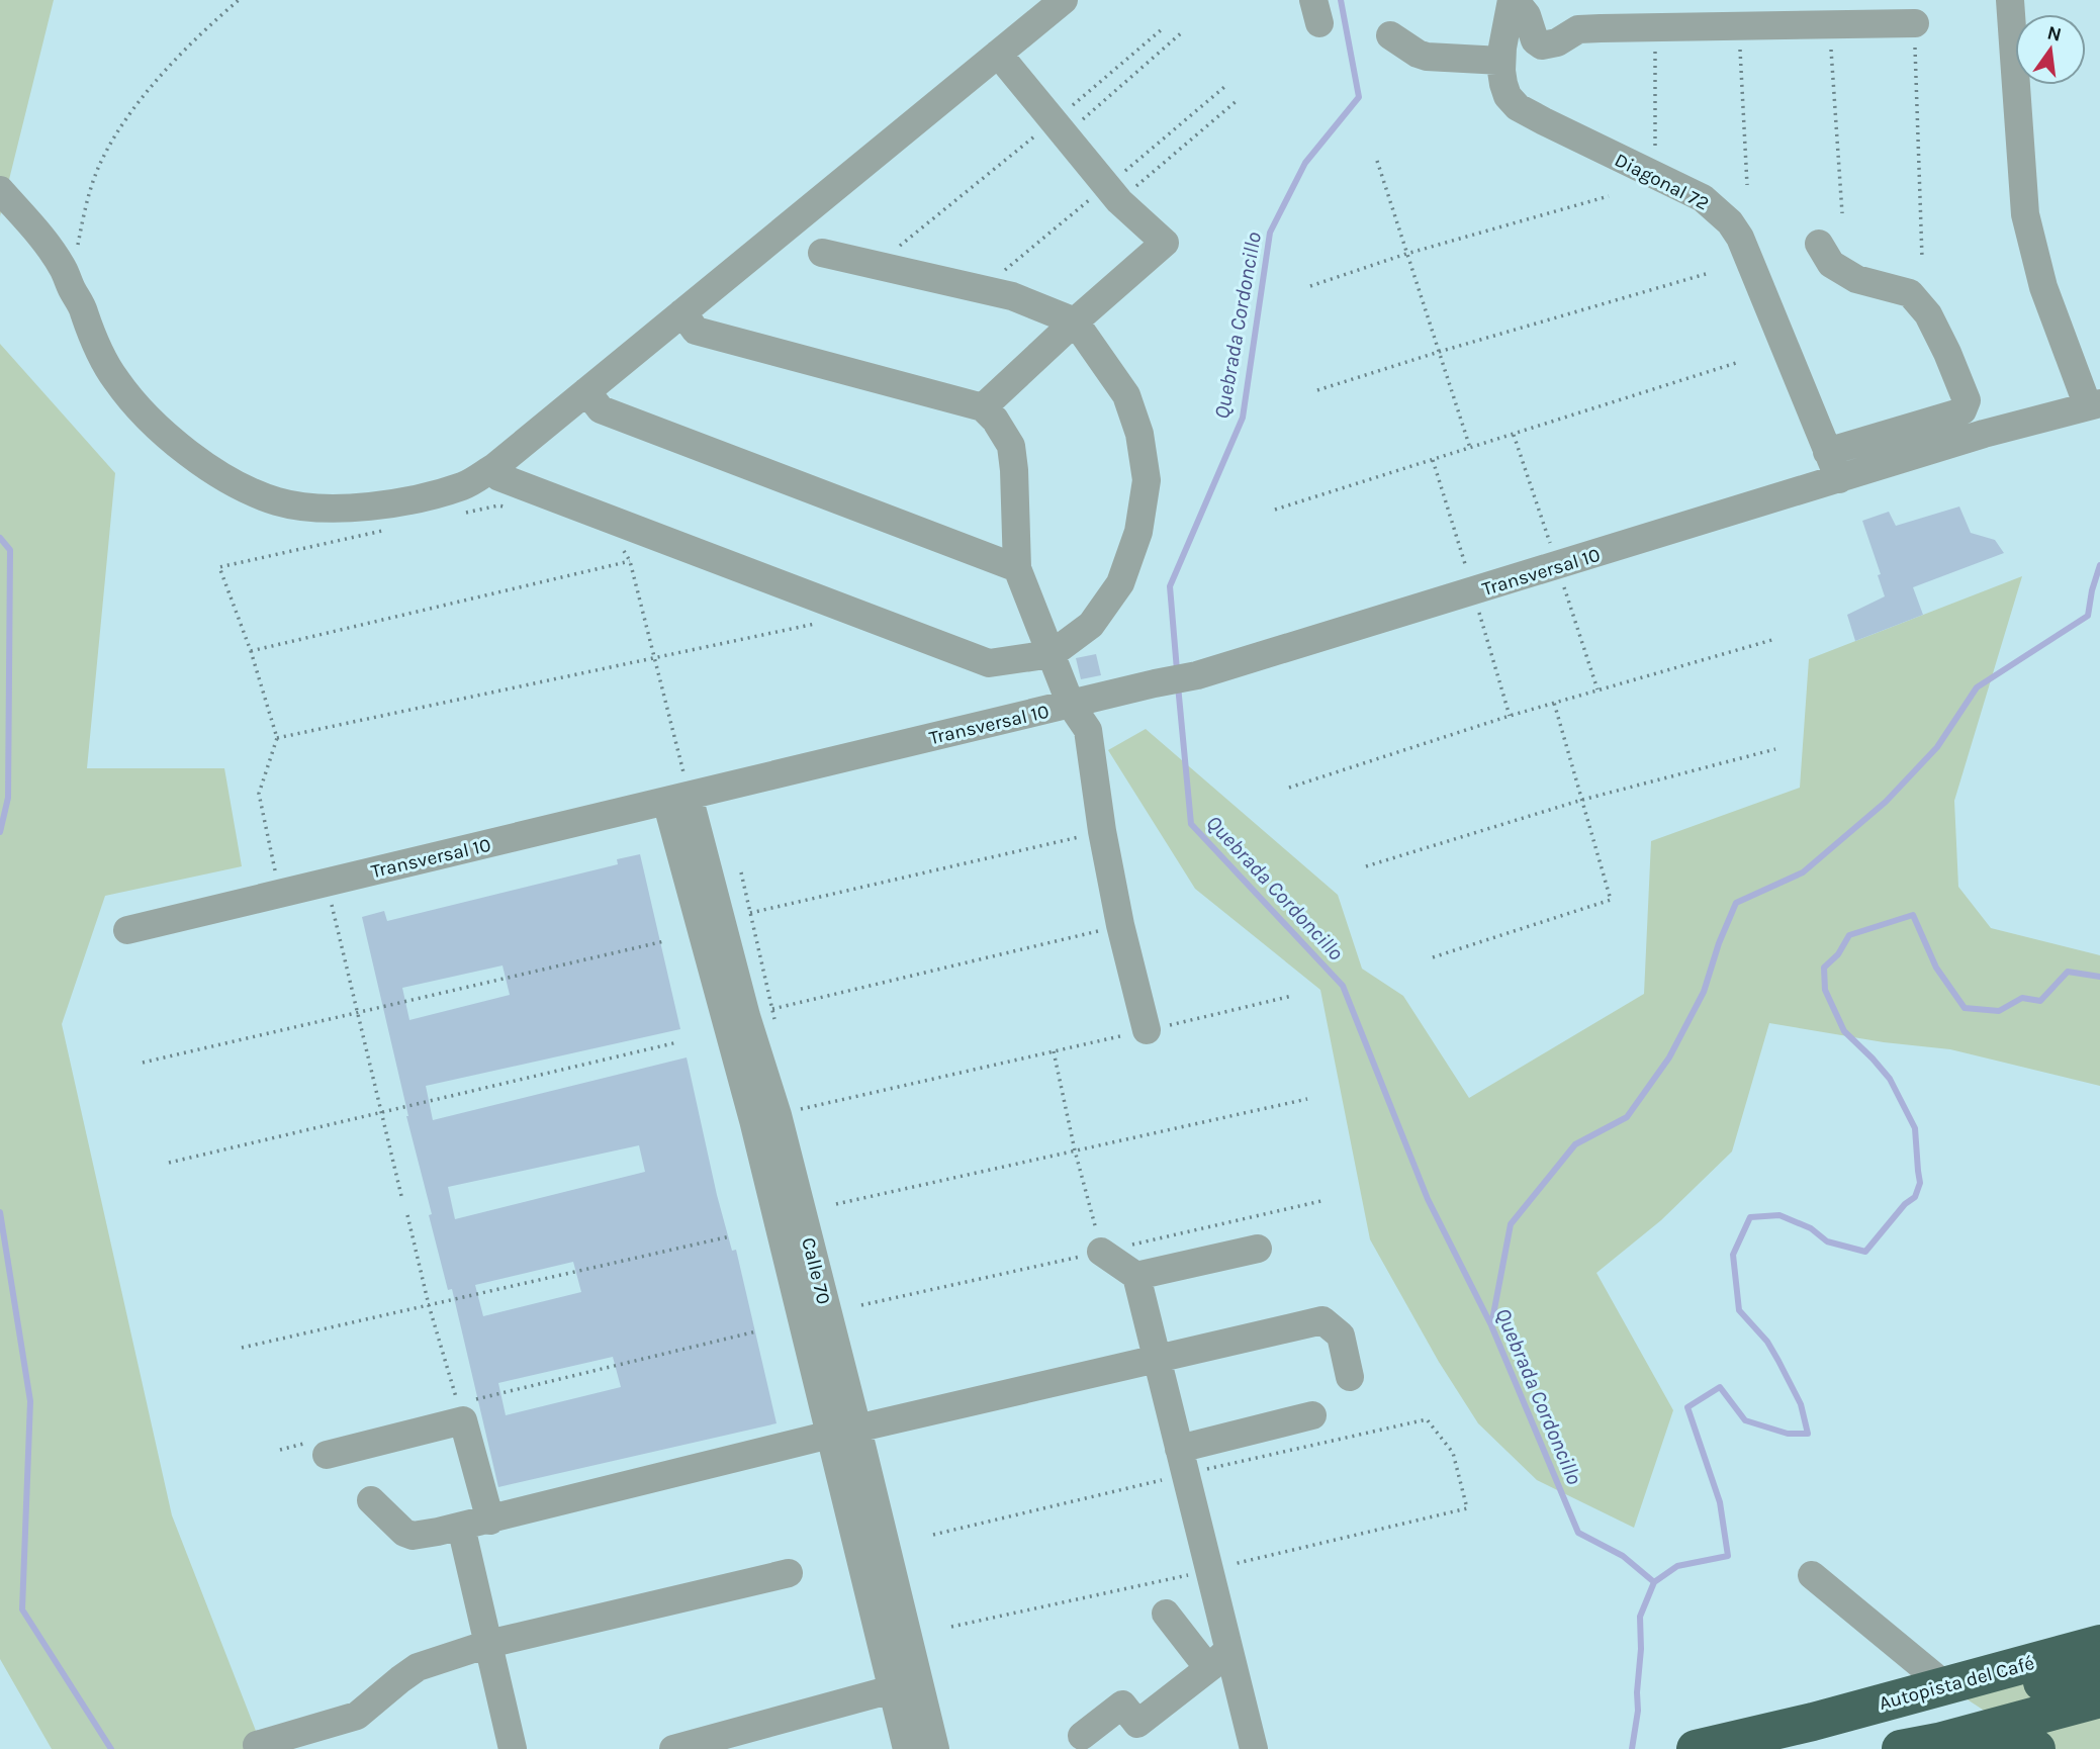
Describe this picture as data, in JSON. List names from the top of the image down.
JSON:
{
  "streets": {
    "highway": ["Autopista del Café"],
    "street": ["Diagonal 72", "Transversal 10", "Calle 70"]
  },
  "crossings": [
    ["Diagonal 72", "Transversal 10"],
    ["Transversal 10", "Calle 70"]
  ],
  "water": ["Quebrada Cordoncillo"],
  "north": "top"
}
